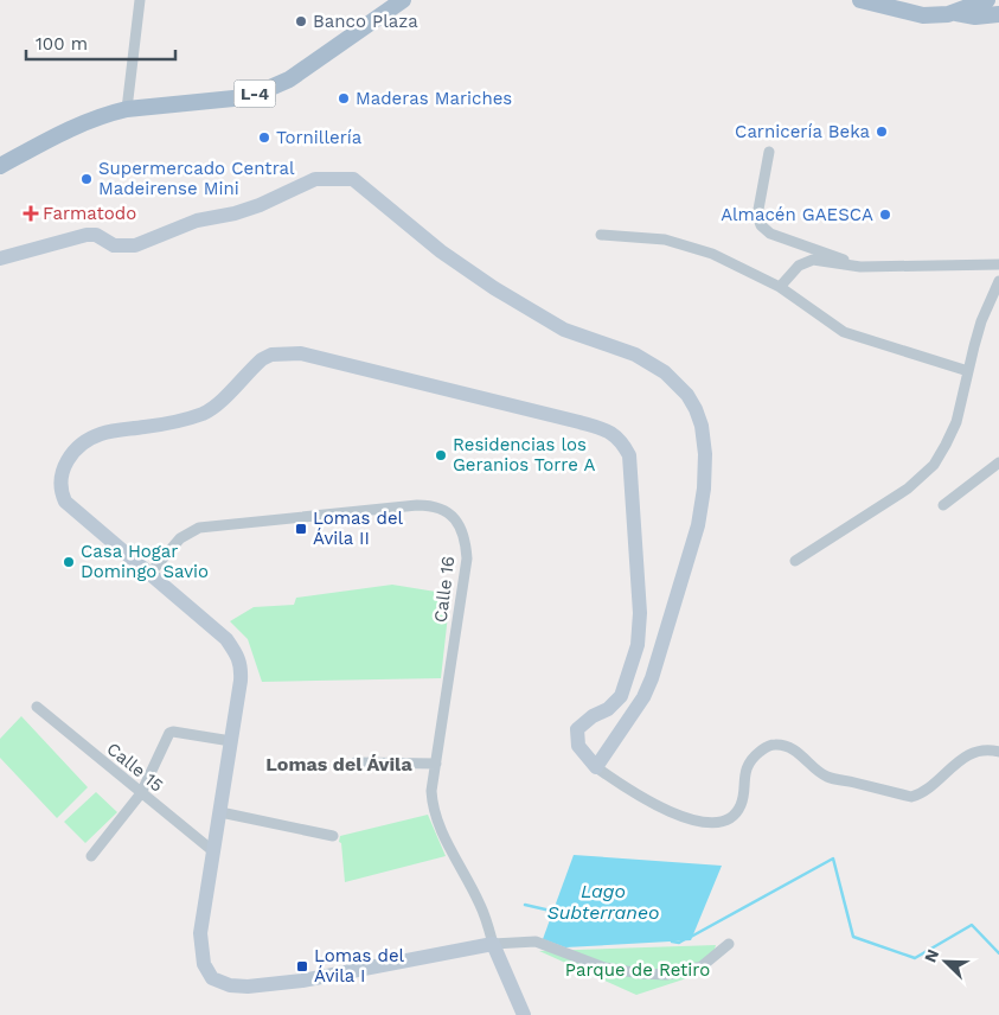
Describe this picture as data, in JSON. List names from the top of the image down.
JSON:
{
  "streets": {
    "main road": ["L-4"],
    "street": ["Calle 16", "Calle 15"]
  },
  "districts": ["Lomas del Ávila"],
  "water": ["Lago Subterraneo"],
  "parks": ["Parque de Retiro"],
  "places": {
    "other": [
      "Banco Plaza",
      "Maderas Mariches",
      "Carnicería Beka",
      "Tornillería",
      "Supermercado Central Madeirense Mini",
      "Almacén GAESCA",
      "Residencias los Geranios Torre A",
      "Casa Hogar Domingo Savio"
    ],
    "health": ["Farmatodo"],
    "transit": ["Lomas del Ávila II", "Lomas del Ávila I"]
  },
  "scale_bar": "100 m",
  "north": "top left"
}
